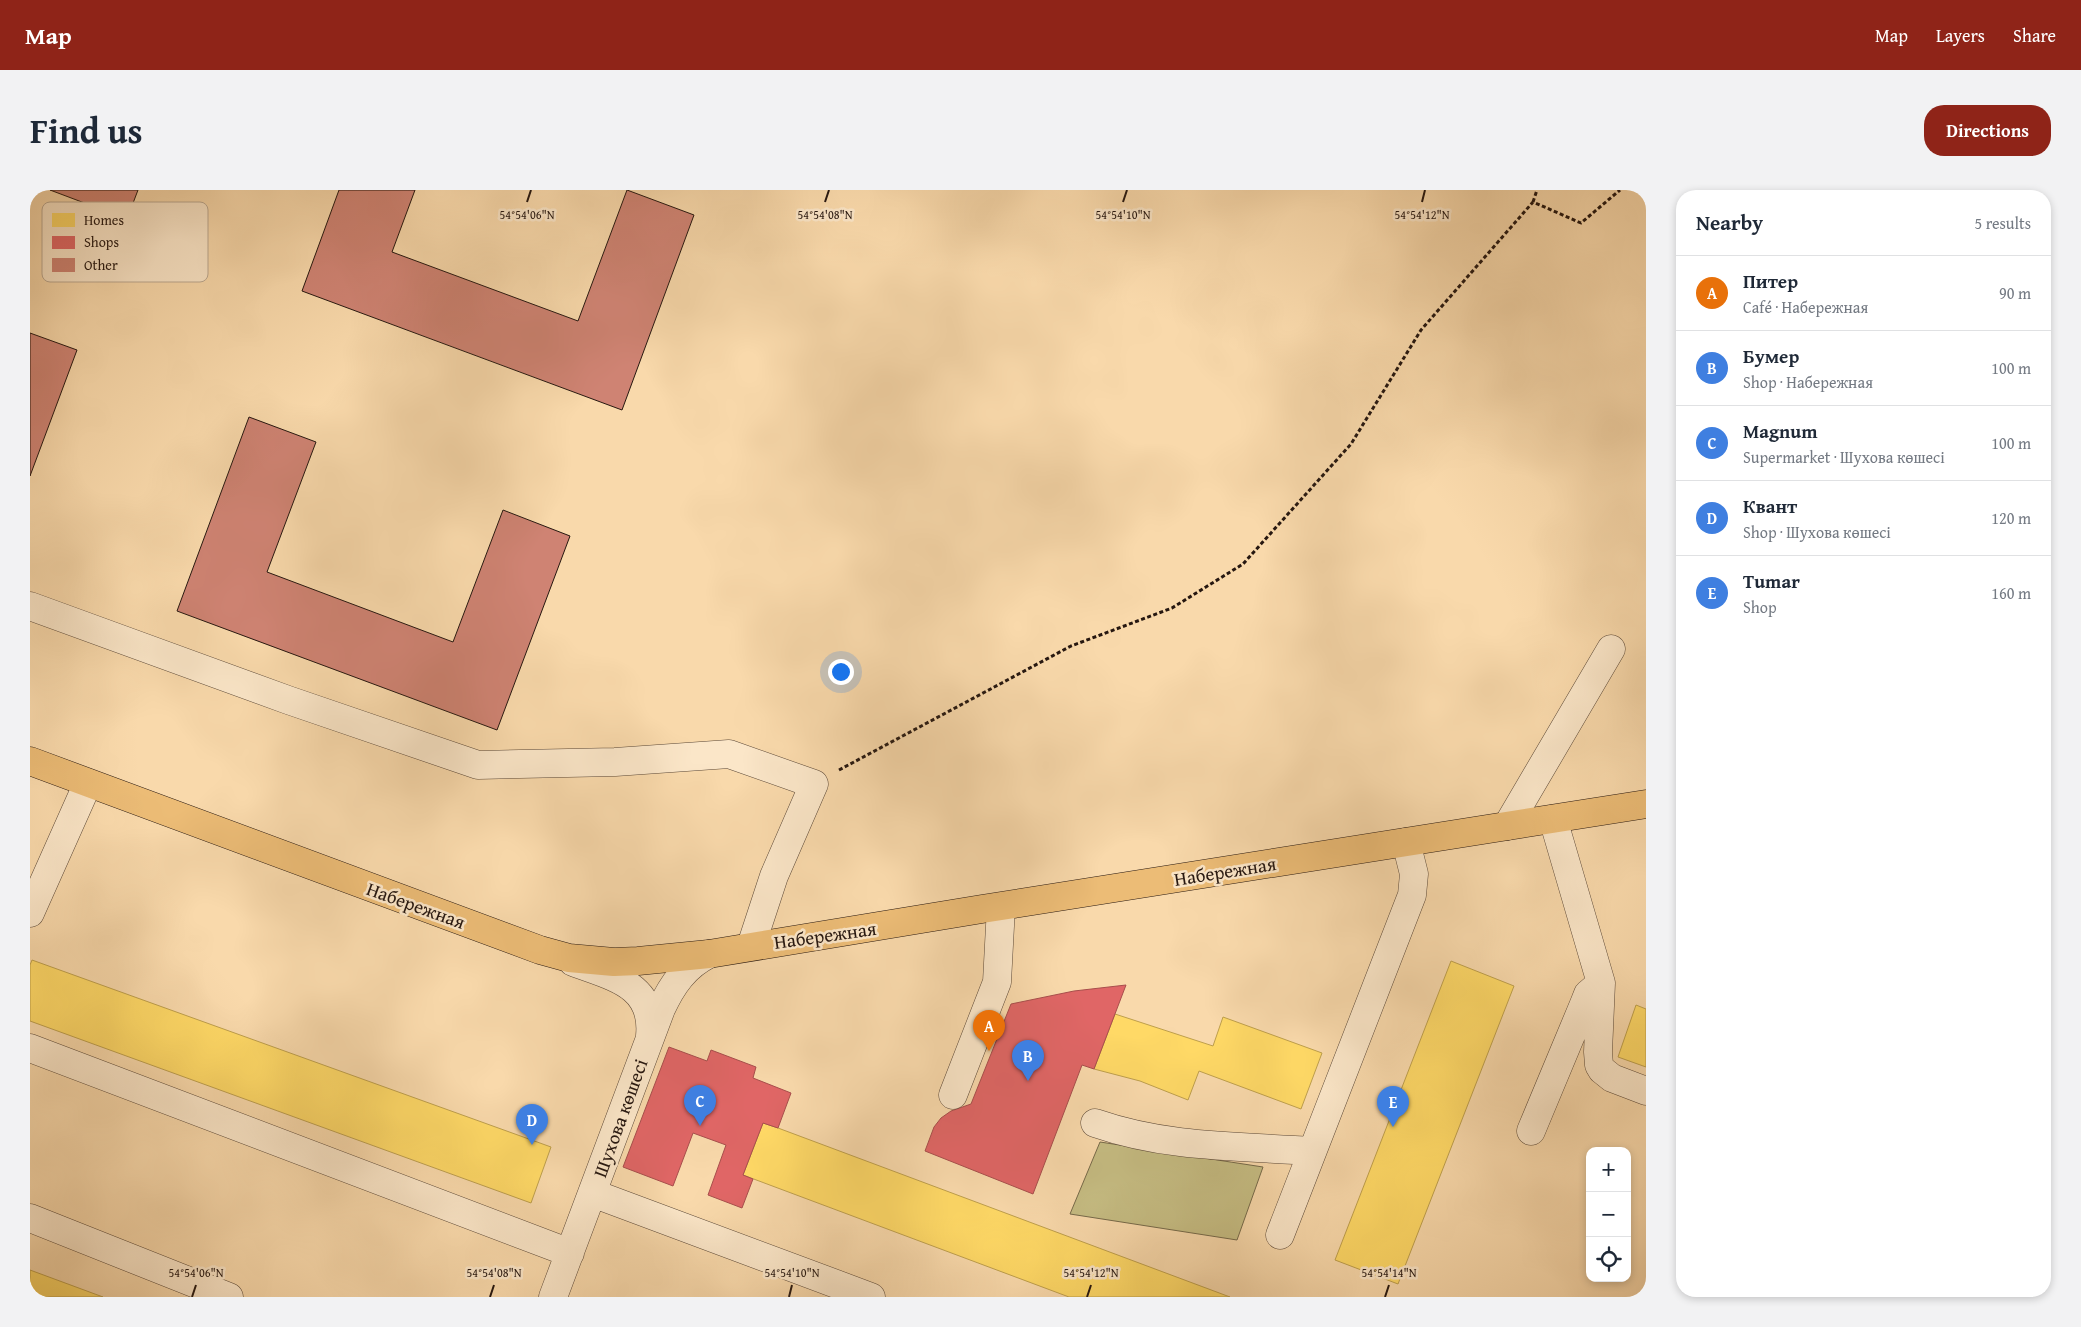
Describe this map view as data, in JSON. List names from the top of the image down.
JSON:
{
  "streets": {
    "main road": ["Набережная"],
    "street": ["Шухова көшесі"]
  },
  "crossings": [
    ["Набережная", "Шухова көшесі"]
  ],
  "legend": ["Homes", "Shops", "Other"],
  "page": {
    "header": "Map",
    "nav": ["Map", "Layers", "Share"],
    "title": "Find us",
    "buttons": "Directions",
    "heading": ["Nearby", "5 results"],
    "list": [
      {
        "mark": "A",
        "name": "Питер",
        "note": "Café · Набережная",
        "value": "90 m"
      },
      {
        "mark": "B",
        "name": "Бумер",
        "note": "Shop · Набережная",
        "value": "100 m"
      },
      {
        "mark": "C",
        "name": "Magnum",
        "note": "Supermarket · Шухова көшесі",
        "value": "100 m"
      },
      {
        "mark": "D",
        "name": "Квант",
        "note": "Shop · Шухова көшесі",
        "value": "120 m"
      },
      {
        "mark": "E",
        "name": "Tumar",
        "note": "Shop",
        "value": "160 m"
      }
    ],
    "pins": [
      "A",
      "B",
      "C",
      "E",
      "D"
    ],
    "map_buttons": ["+", "−"]
  },
  "coordinates": [
    "54°54'06\"N",
    "54°54'08\"N",
    "54°54'10\"N",
    "54°54'12\"N",
    "54°54'14\"N"
  ]
}
